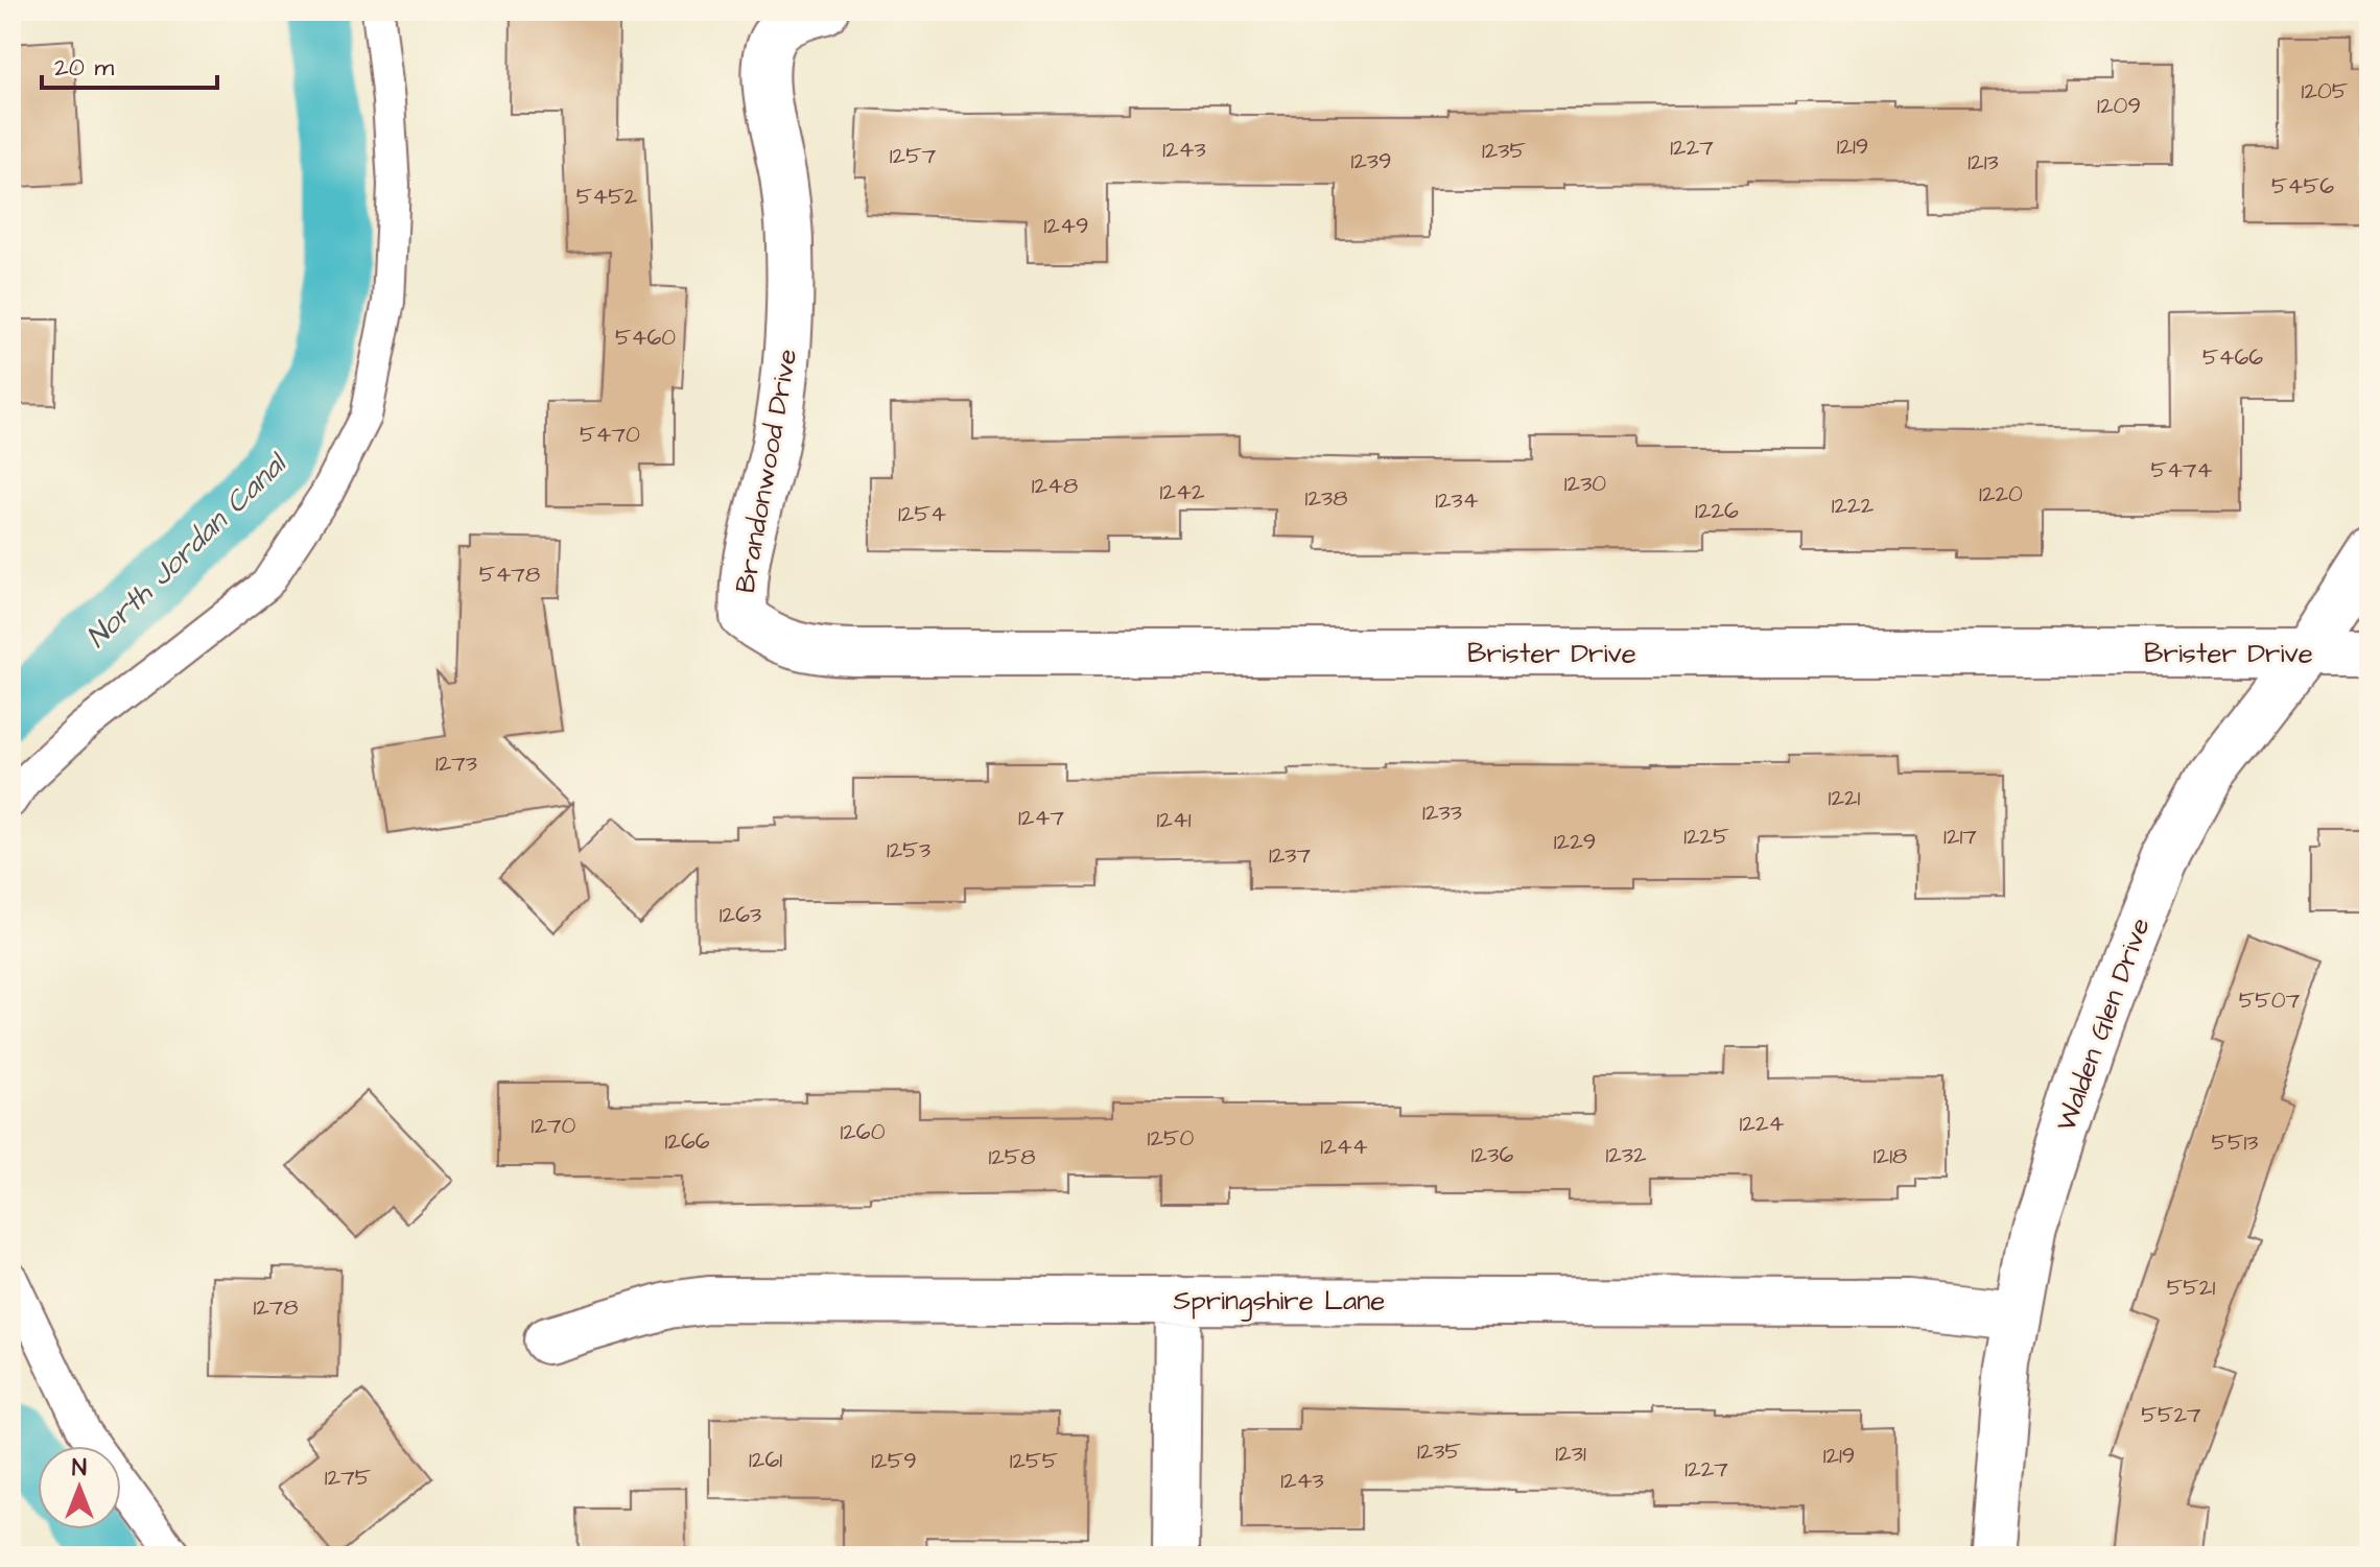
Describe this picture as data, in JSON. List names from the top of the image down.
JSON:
{
  "streets": {
    "street": [
      "Brandonwood Drive",
      "Brister Drive",
      "Walden Glen Drive",
      "Springshire Lane"
    ]
  },
  "crossings": [
    ["Brandonwood Drive", "Brister Drive"],
    ["Brister Drive", "Walden Glen Drive"],
    ["Walden Glen Drive", "Springshire Lane"]
  ],
  "water": ["North Jordan Canal"],
  "house_numbers": [
    "1205",
    "1209",
    "1219",
    "1227",
    "1243",
    "1235",
    "1257",
    "1239",
    "1213",
    "5456",
    "5452",
    "1249",
    "5460",
    "5466",
    "5470",
    "5474",
    "1230",
    "1248",
    "1242",
    "1220",
    "1238",
    "1234",
    "1222",
    "1226",
    "1254",
    "5478",
    "1273",
    "1221",
    "1233",
    "1247",
    "1241",
    "1225",
    "1217",
    "1229",
    "1253",
    "1237",
    "1263",
    "5507",
    "1224",
    "1270",
    "1260",
    "1250",
    "1266",
    "5513",
    "1244",
    "1236",
    "1232",
    "1218",
    "1258",
    "5521",
    "1278",
    "5527",
    "1235",
    "1231",
    "1219",
    "1261",
    "1259",
    "1255",
    "1227",
    "1275",
    "1243"
  ],
  "scale_bar": "20 m",
  "north": "top"
}
